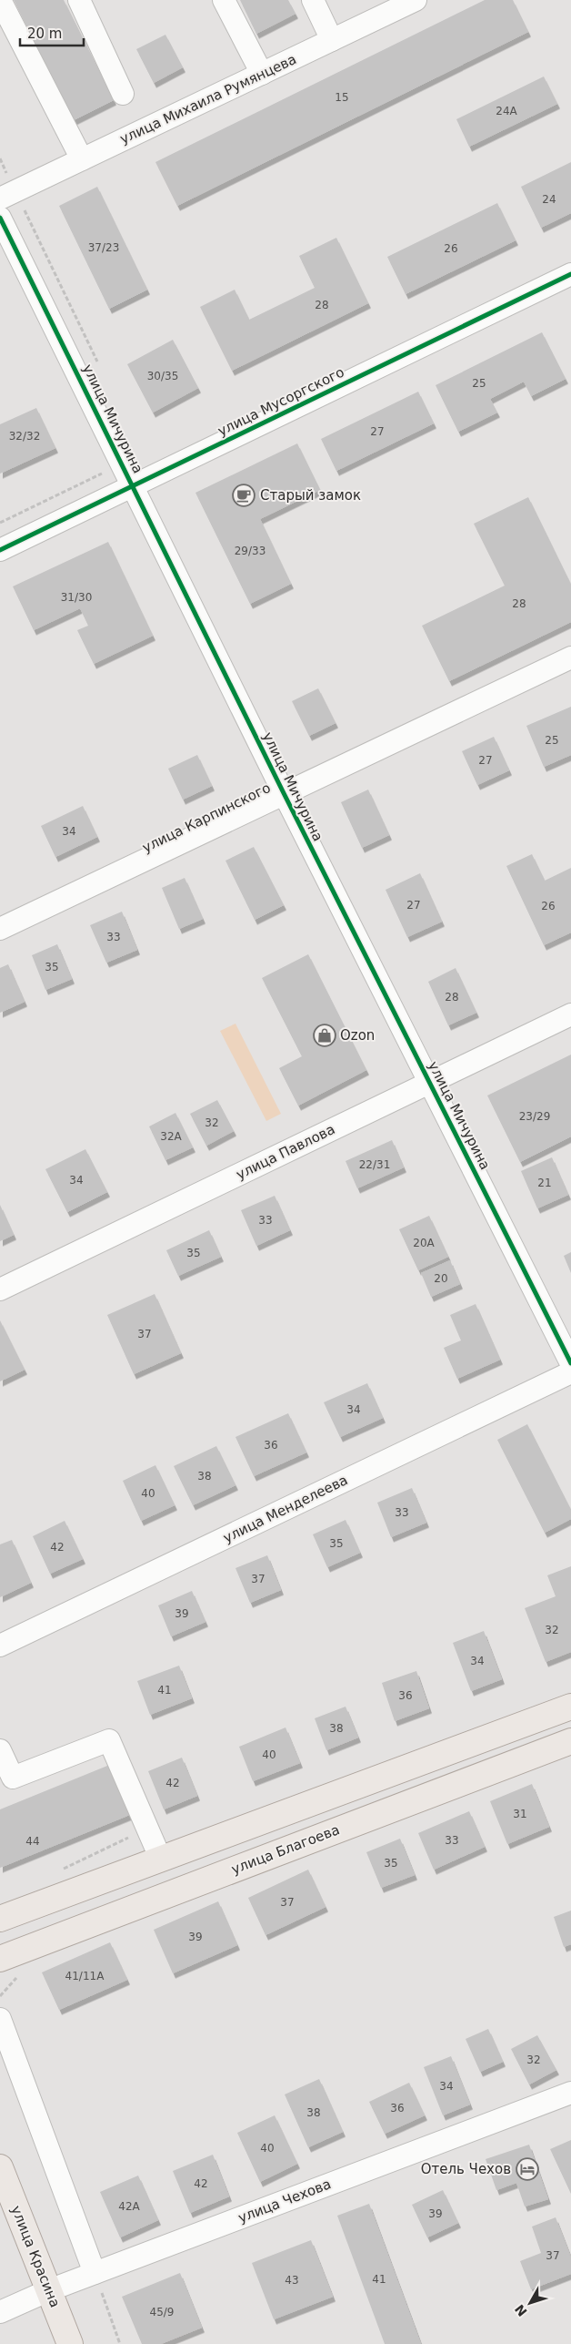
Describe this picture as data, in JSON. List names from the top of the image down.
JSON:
{
  "streets": {
    "main road": ["улица Благоева", "улица Красина"],
    "street": [
      "улица Михаила Румянцева",
      "улица Мусоргского",
      "улица Мичурина",
      "улица Карпинского",
      "улица Павлова",
      "улица Менделеева",
      "улица Чехова"
    ]
  },
  "crossings": [
    ["улица Мусоргского", "улица Мичурина"],
    ["улица Мичурина", "улица Карпинского"],
    ["улица Мичурина", "улица Павлова"],
    ["улица Чехова", "улица Красина"]
  ],
  "places": {
    "cafe": ["Старый замок"],
    "shop": ["Ozon"],
    "hotel": ["Отель Чехов"]
  },
  "house_numbers": [
    "15",
    "24А",
    "24",
    "37/23",
    "26",
    "28",
    "30/35",
    "25",
    "27",
    "32/32",
    "29/33",
    "31/30",
    "28",
    "25",
    "27",
    "34",
    "27",
    "26",
    "33",
    "35",
    "28",
    "23/29",
    "32",
    "32А",
    "22/31",
    "34",
    "21",
    "33",
    "20А",
    "35",
    "20",
    "37",
    "34",
    "36",
    "38",
    "40",
    "33",
    "35",
    "42",
    "37",
    "39",
    "32",
    "34",
    "41",
    "36",
    "38",
    "40",
    "42",
    "31",
    "33",
    "44",
    "35",
    "37",
    "39",
    "41/11А",
    "32",
    "34",
    "36",
    "38",
    "40",
    "42",
    "42А",
    "39",
    "37",
    "41",
    "43",
    "45/9"
  ],
  "scale_bar": "20 m",
  "north": "bottom left"
}
